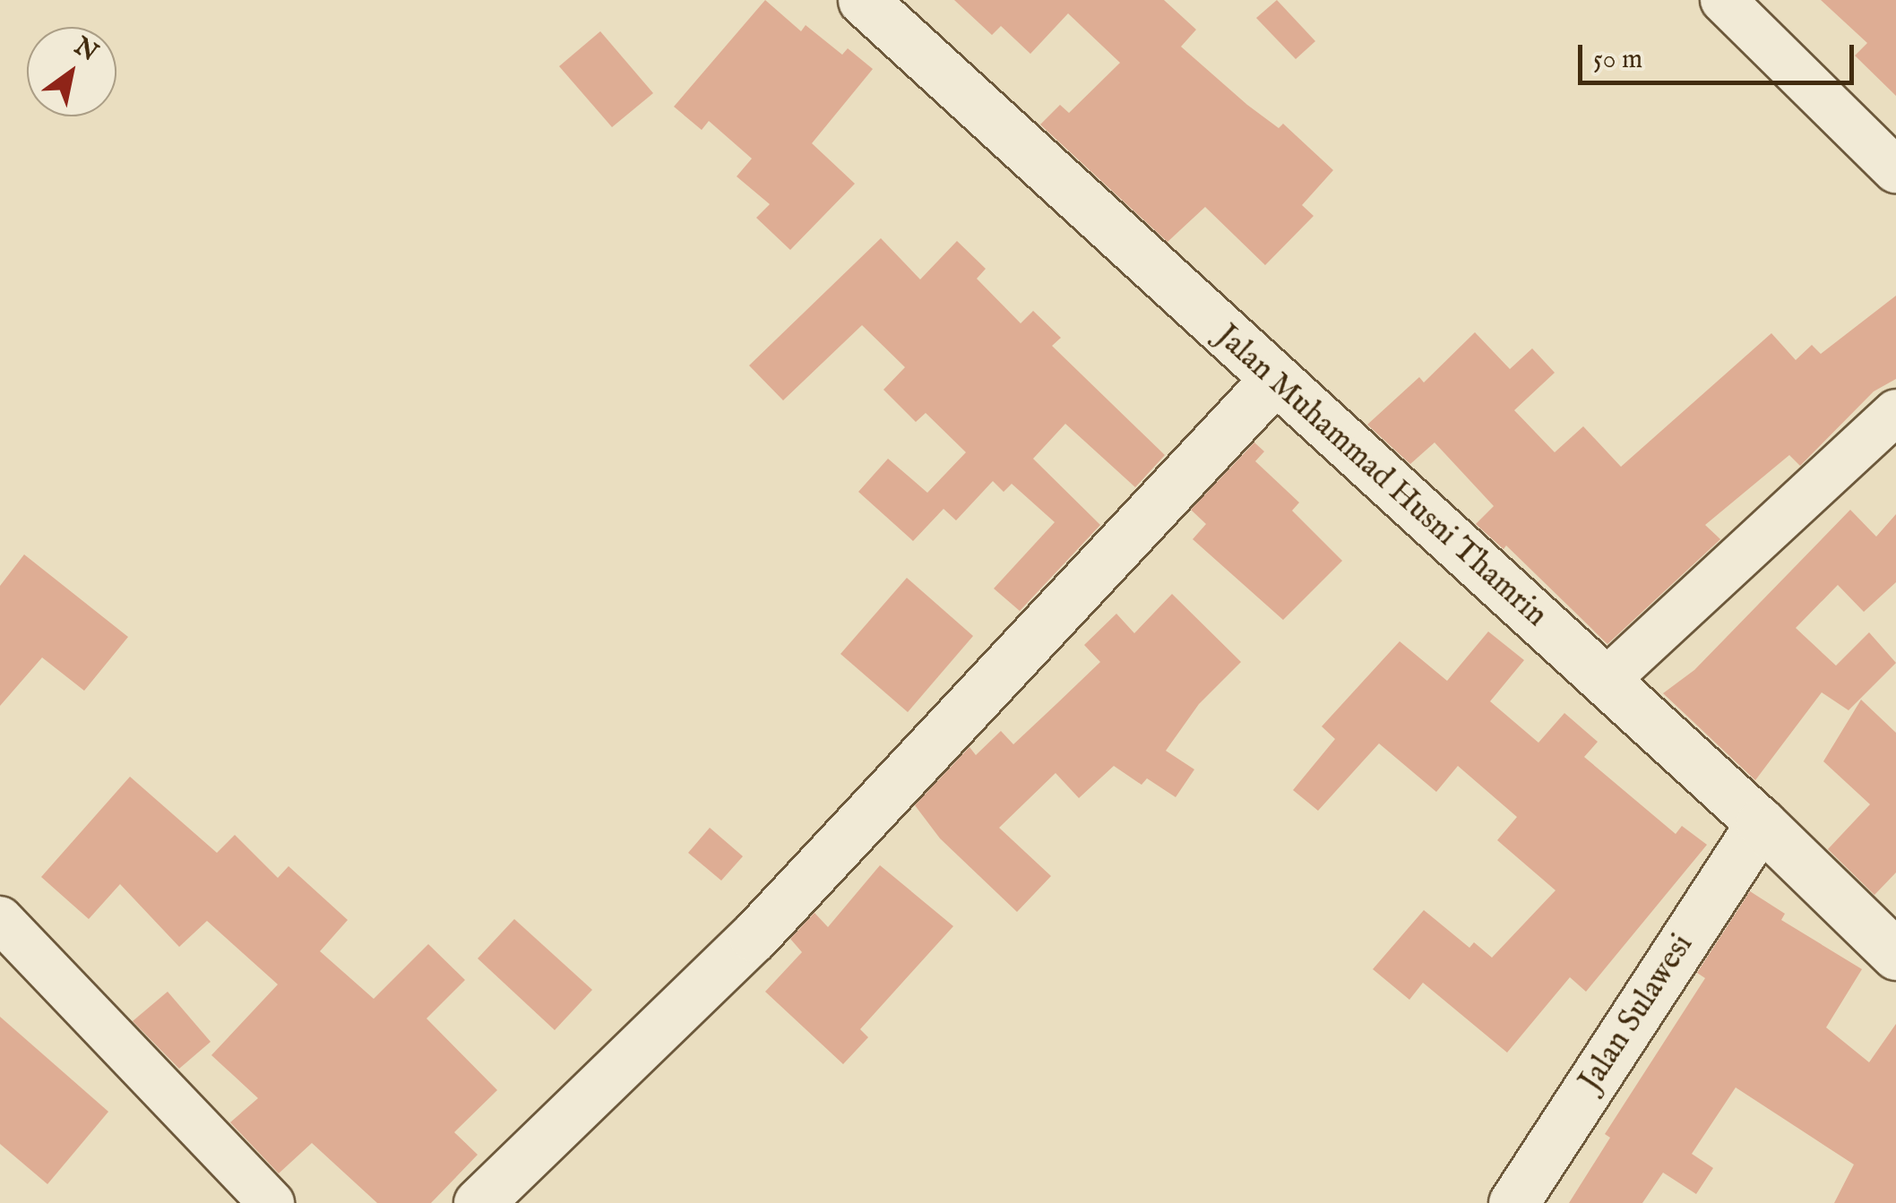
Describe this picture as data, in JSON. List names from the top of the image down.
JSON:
{
  "streets": {
    "street": ["Jalan Muhammad Husni Thamrin", "Jalan Sulawesi"]
  },
  "crossings": [
    ["Jalan Muhammad Husni Thamrin", "Jalan Sulawesi"]
  ],
  "scale_bar": "50 m",
  "north": "top right"
}
